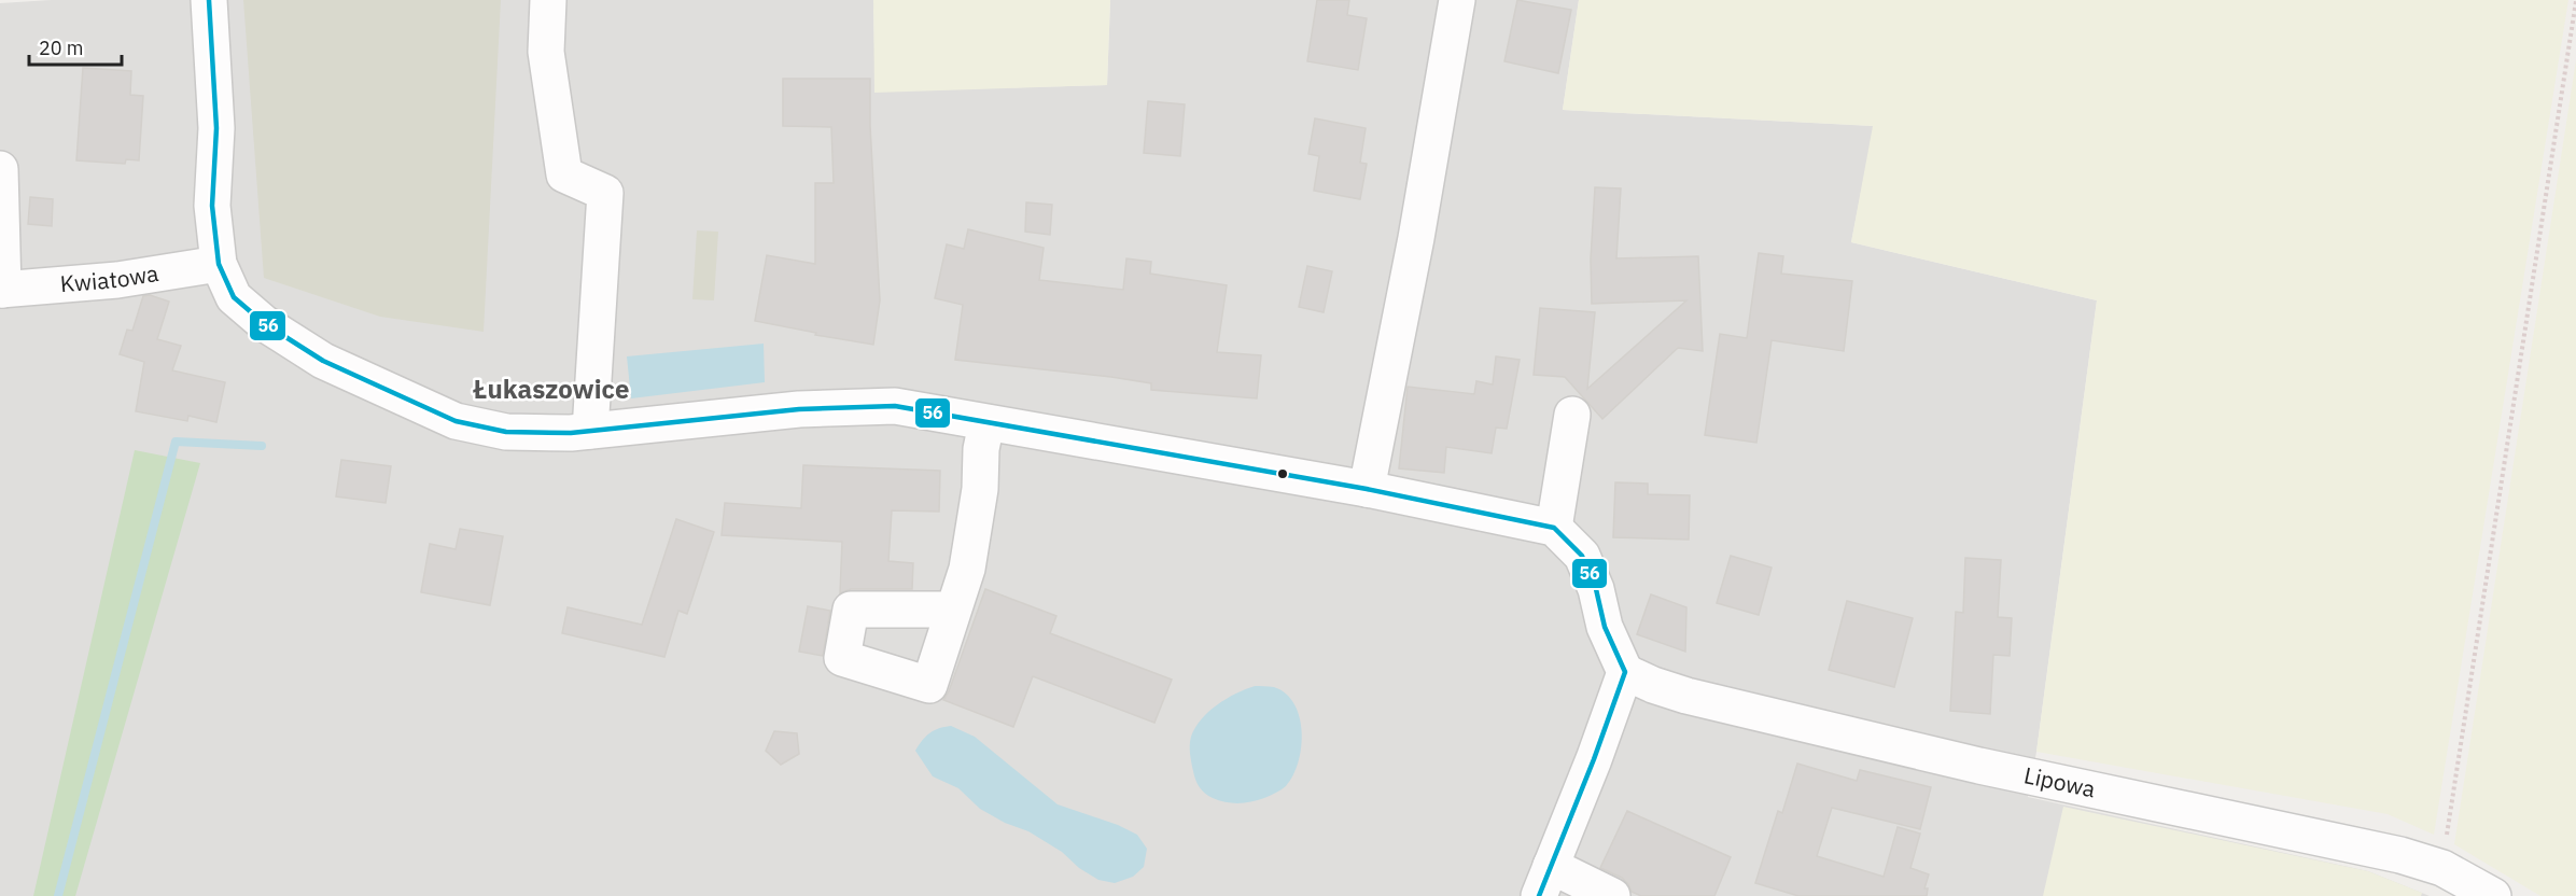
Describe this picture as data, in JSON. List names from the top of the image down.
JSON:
{
  "streets": {
    "street": ["Kwiatowa", "Lipowa"]
  },
  "districts": ["Łukaszowice"],
  "lines": ["transit line 56"],
  "scale_bar": "20 m"
}
